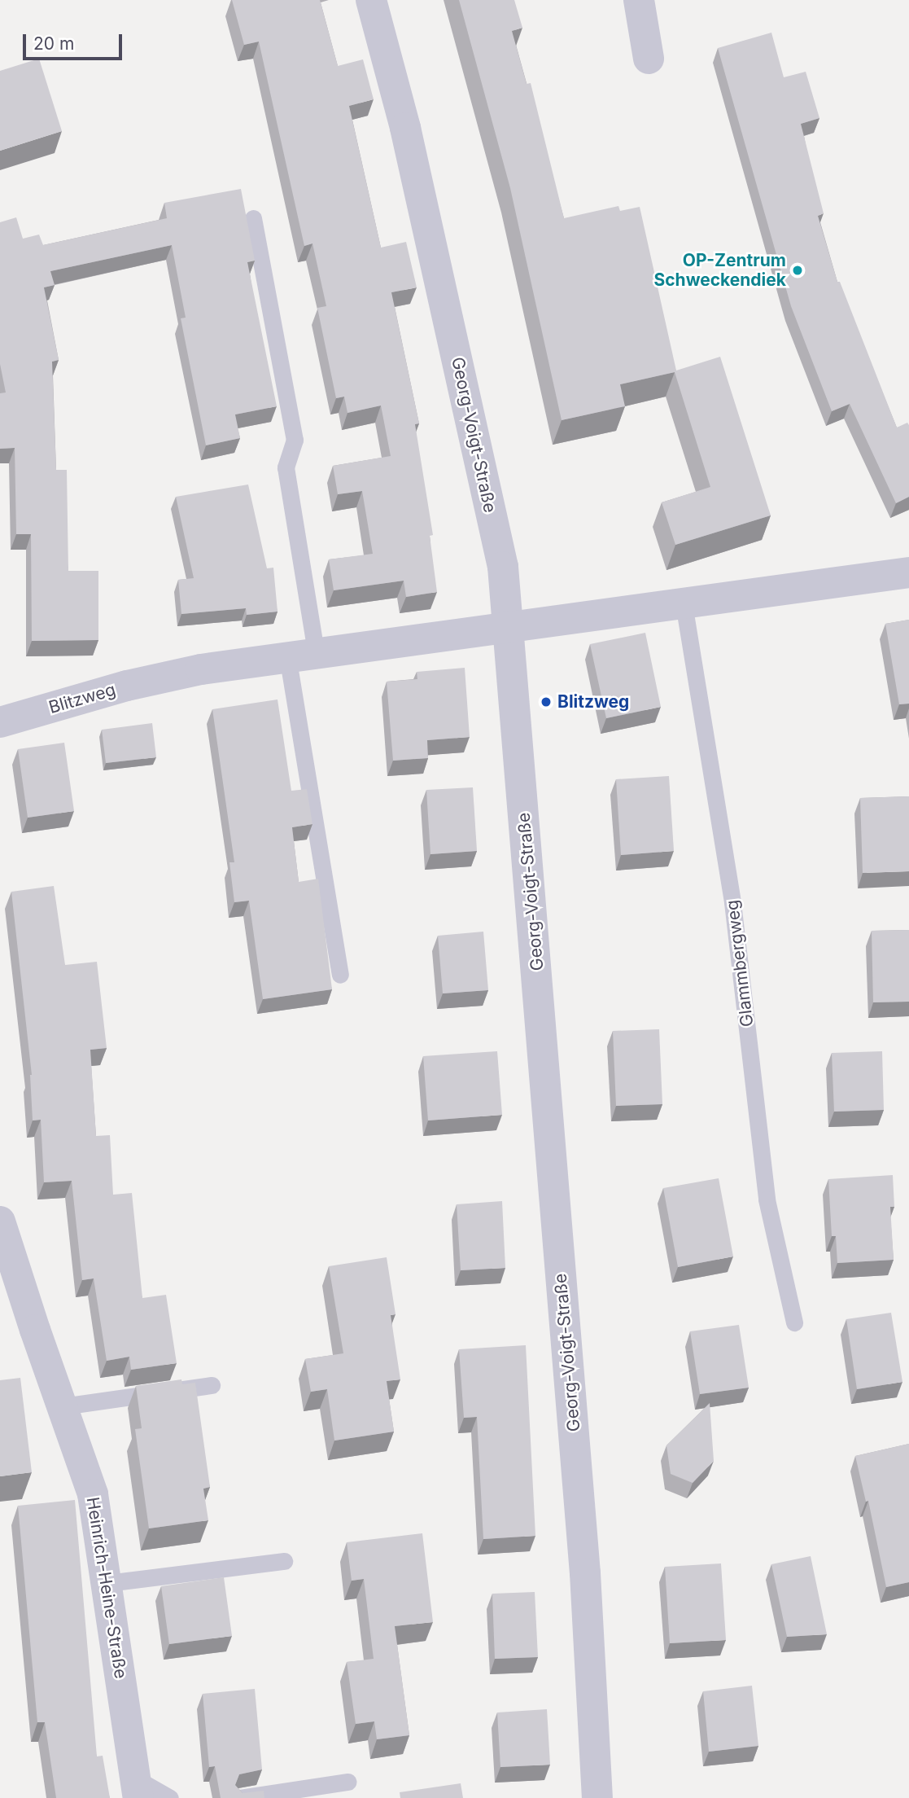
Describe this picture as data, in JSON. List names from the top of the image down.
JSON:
{
  "streets": {
    "street": ["Georg-Voigt-Straße", "Blitzweg", "Heinrich-Heine-Straße"],
    "lane": ["Glammbergweg"]
  },
  "crossings": [
    ["Georg-Voigt-Straße", "Blitzweg"],
    ["Blitzweg", "Glammbergweg"]
  ],
  "places": ["OP-Zentrum Schweckendiek", "Blitzweg"],
  "scale_bar": "20 m"
}
